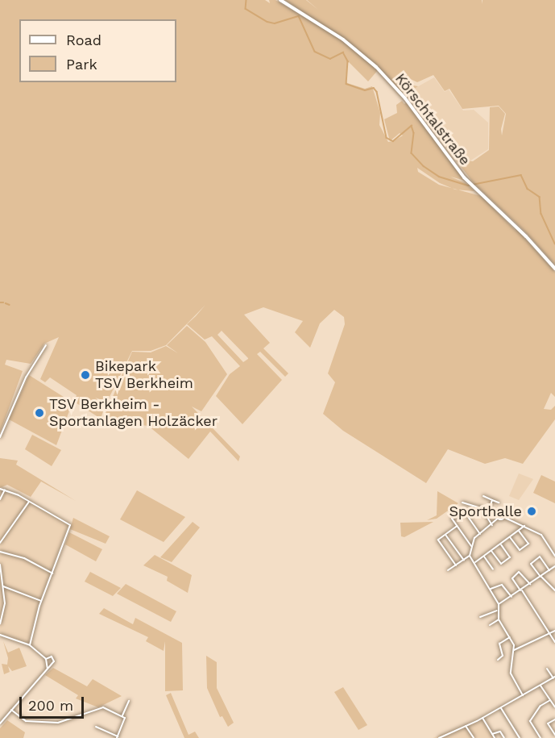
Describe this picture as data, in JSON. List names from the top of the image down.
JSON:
{
  "streets": {
    "main road": ["Körschtalstraße"]
  },
  "places": ["Bikepark TSV Berkheim", "TSV Berkheim - Sportanlagen Holzäcker", "Sporthalle"],
  "legend": ["Road", "Park"],
  "scale_bar": "200 m"
}
